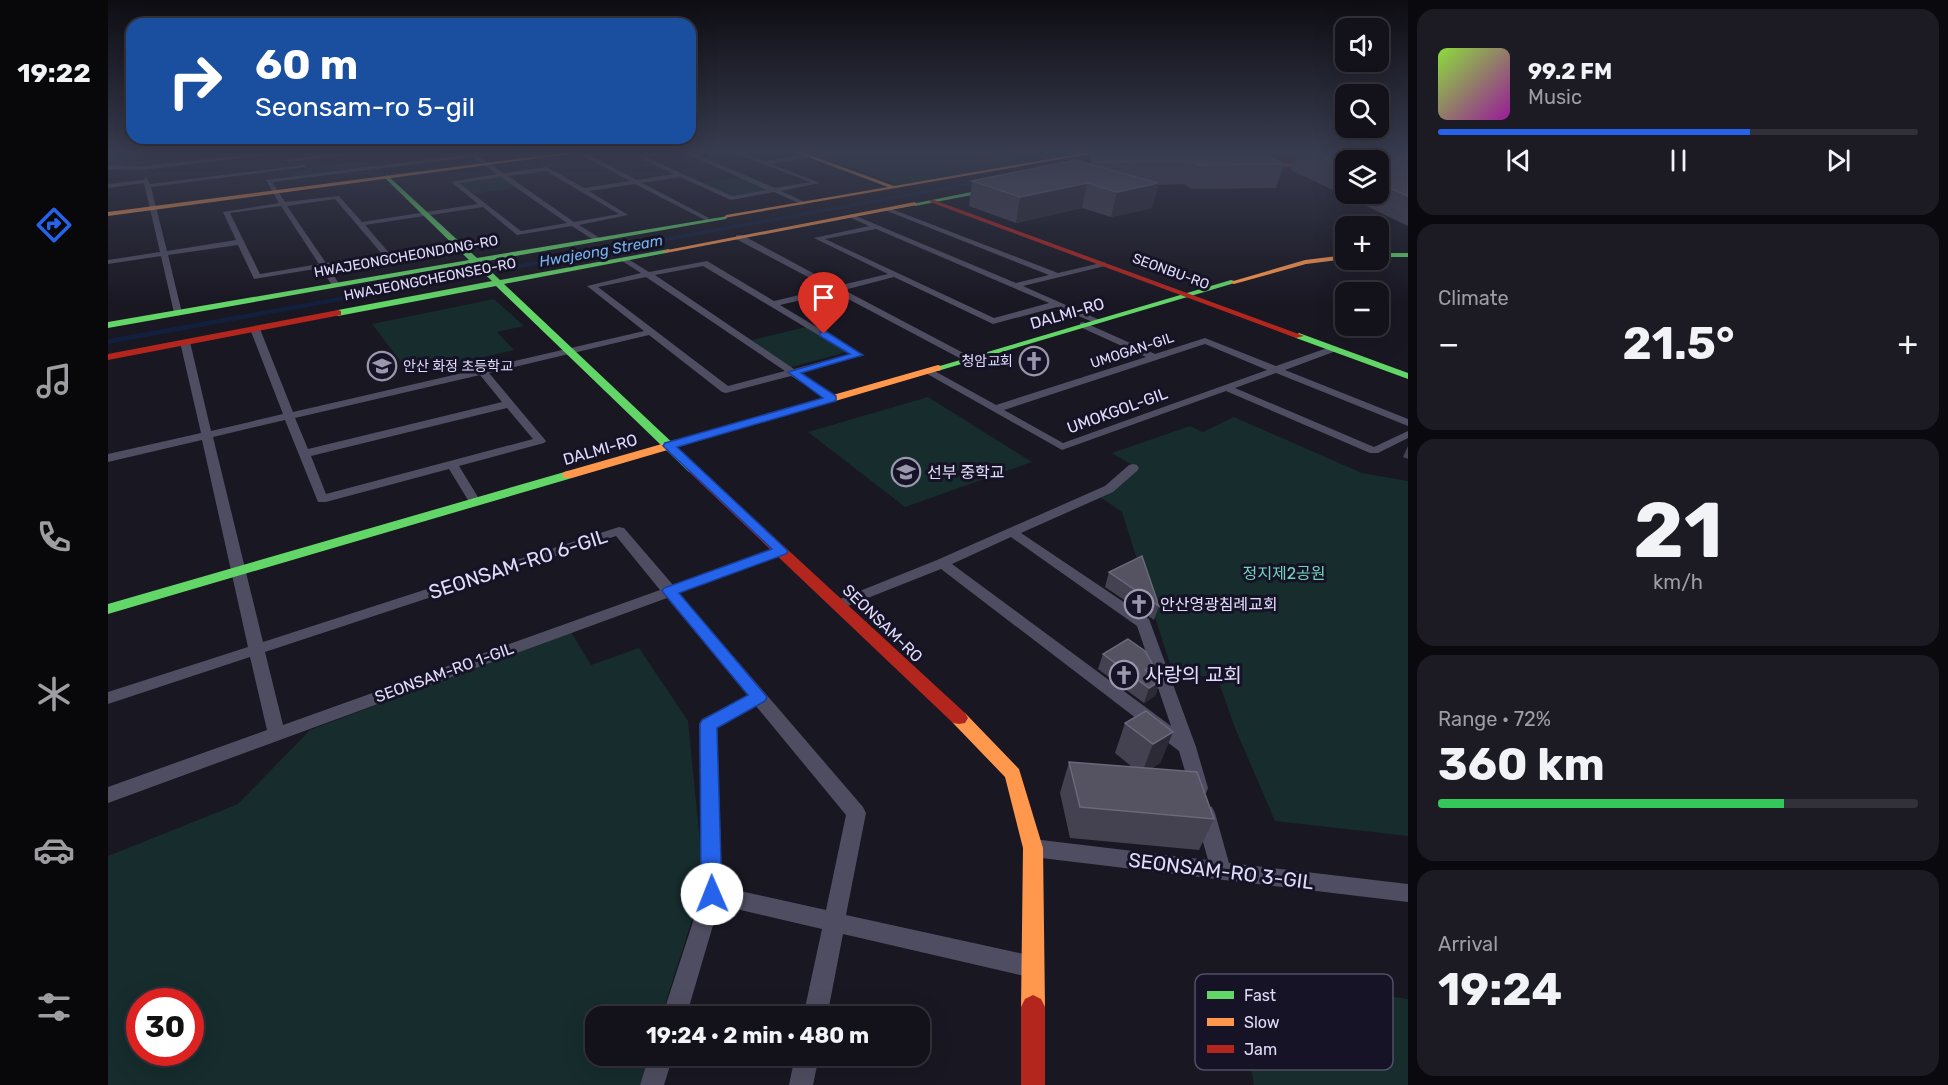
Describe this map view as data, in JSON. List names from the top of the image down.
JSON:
{
  "streets": {
    "street": [
      "HWAJEONGCHEONDONG-RO",
      "SEONBU-RO",
      "HWAJEONGCHEONSEO-RO",
      "DALMI-RO",
      "UMOGAN-GIL",
      "UMOKGOL-GIL",
      "SEONSAM-RO 6-GIL",
      "SEONSAM-RO",
      "SEONSAM-RO 1-GIL",
      "SEONSAM-RO 3-GIL"
    ]
  },
  "crossings": [
    ["HWAJEONGCHEONDONG-RO", "SEONSAM-RO"],
    ["SEONBU-RO", "DALMI-RO"],
    ["SEONBU-RO", "UMOKGOL-GIL"],
    ["HWAJEONGCHEONSEO-RO", "SEONSAM-RO"],
    ["DALMI-RO", "UMOKGOL-GIL"],
    ["DALMI-RO", "SEONSAM-RO"],
    ["UMOGAN-GIL", "UMOKGOL-GIL"],
    ["SEONSAM-RO 6-GIL", "SEONSAM-RO 1-GIL"],
    ["SEONSAM-RO", "SEONSAM-RO 1-GIL"],
    ["SEONSAM-RO", "SEONSAM-RO 3-GIL"]
  ],
  "water": ["Hwajeong Stream"],
  "parks": ["정지제2공원"],
  "places": {
    "church": ["청암교회", "안산영광침례교회", "사랑의 교회"],
    "school or university": ["안산 화정 초등학교", "선부 중학교"]
  },
  "legend": ["Fast", "Slow", "Jam"],
  "page": {
    "tabs": "19:22",
    "map_buttons": ["+", "−"],
    "turn": ["60 m", "Seonsam-ro 5-gil"],
    "song": ["99.2 FM", "Music"],
    "tile": [
      "Climate",
      ["21", "km/h"],
      ["Range · 72%", "360 km"],
      ["Arrival", "19:24"]
    ],
    "heat": ["−", "21.5°", "+"],
    "limit": "30",
    "trip": "19:24 · 2 min · 480 m"
  }
}
